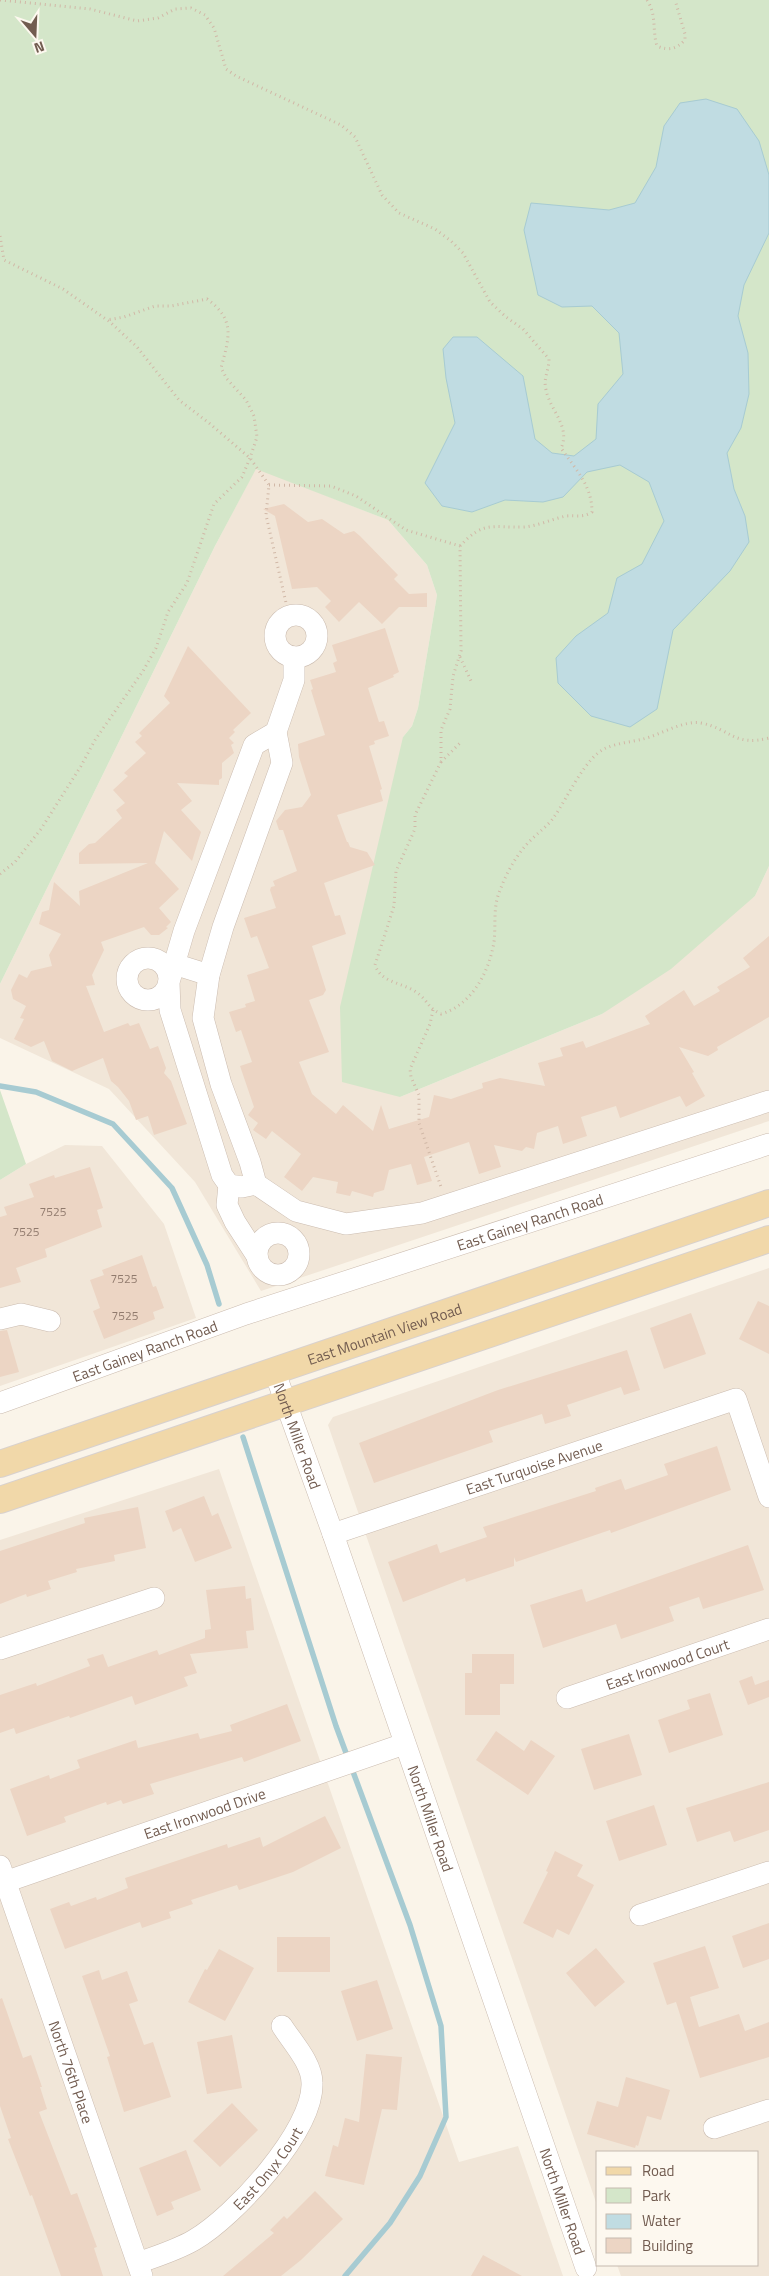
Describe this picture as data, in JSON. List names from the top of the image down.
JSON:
{
  "streets": {
    "main road": ["East Mountain View Road"],
    "street": [
      "East Gainey Ranch Road",
      "North Miller Road",
      "East Turquoise Avenue",
      "East Ironwood Court",
      "East Ironwood Drive",
      "North 76th Place",
      "East Onyx Court"
    ]
  },
  "crossings": [
    ["East Mountain View Road", "North Miller Road"],
    ["North Miller Road", "East Turquoise Avenue"],
    ["North Miller Road", "East Ironwood Drive"],
    ["East Ironwood Drive", "North 76th Place"],
    ["North 76th Place", "East Onyx Court"]
  ],
  "house_numbers": [
    "7525",
    "7525",
    "7525",
    "7525"
  ],
  "legend": [
    "Road",
    "Park",
    "Water",
    "Building"
  ],
  "north": "bottom"
}
